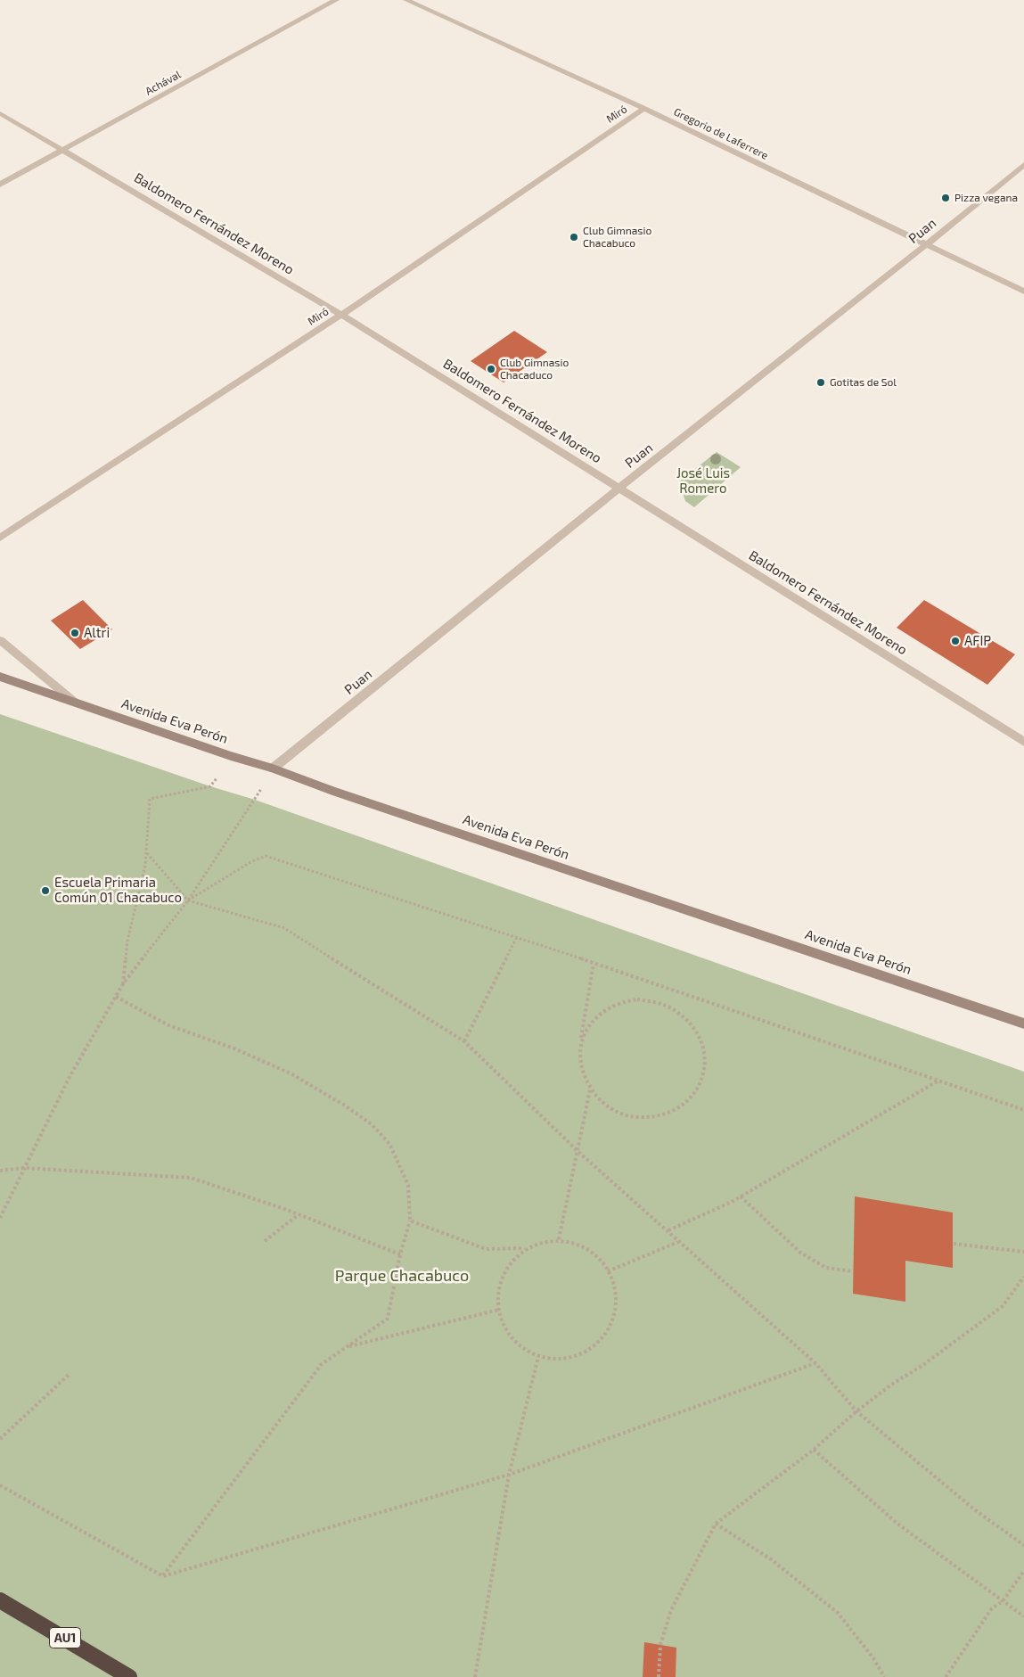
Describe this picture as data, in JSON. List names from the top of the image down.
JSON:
{
  "streets": {
    "highway": ["AU1"],
    "main road": ["Avenida Eva Perón"],
    "street": [
      "Achával",
      "Miró",
      "Gregorio de Laferrere",
      "Baldomero Fernández Moreno",
      "Puan"
    ]
  },
  "crossings": [
    ["Achával", "Baldomero Fernández Moreno"],
    ["Miró", "Gregorio de Laferrere"],
    ["Miró", "Baldomero Fernández Moreno"],
    ["Gregorio de Laferrere", "Puan"],
    ["Baldomero Fernández Moreno", "Puan"],
    ["Puan", "Avenida Eva Perón"]
  ],
  "parks": ["José Luis Romero", "Parque Chacabuco"],
  "places": [
    "Pizza vegana",
    "Club Gimnasio Chacabuco",
    "Club Gimnasio Chacaduco",
    "Gotitas de Sol",
    "Altri",
    "AFIP",
    "Escuela Primaria Común 01 Chacabuco"
  ]
}
